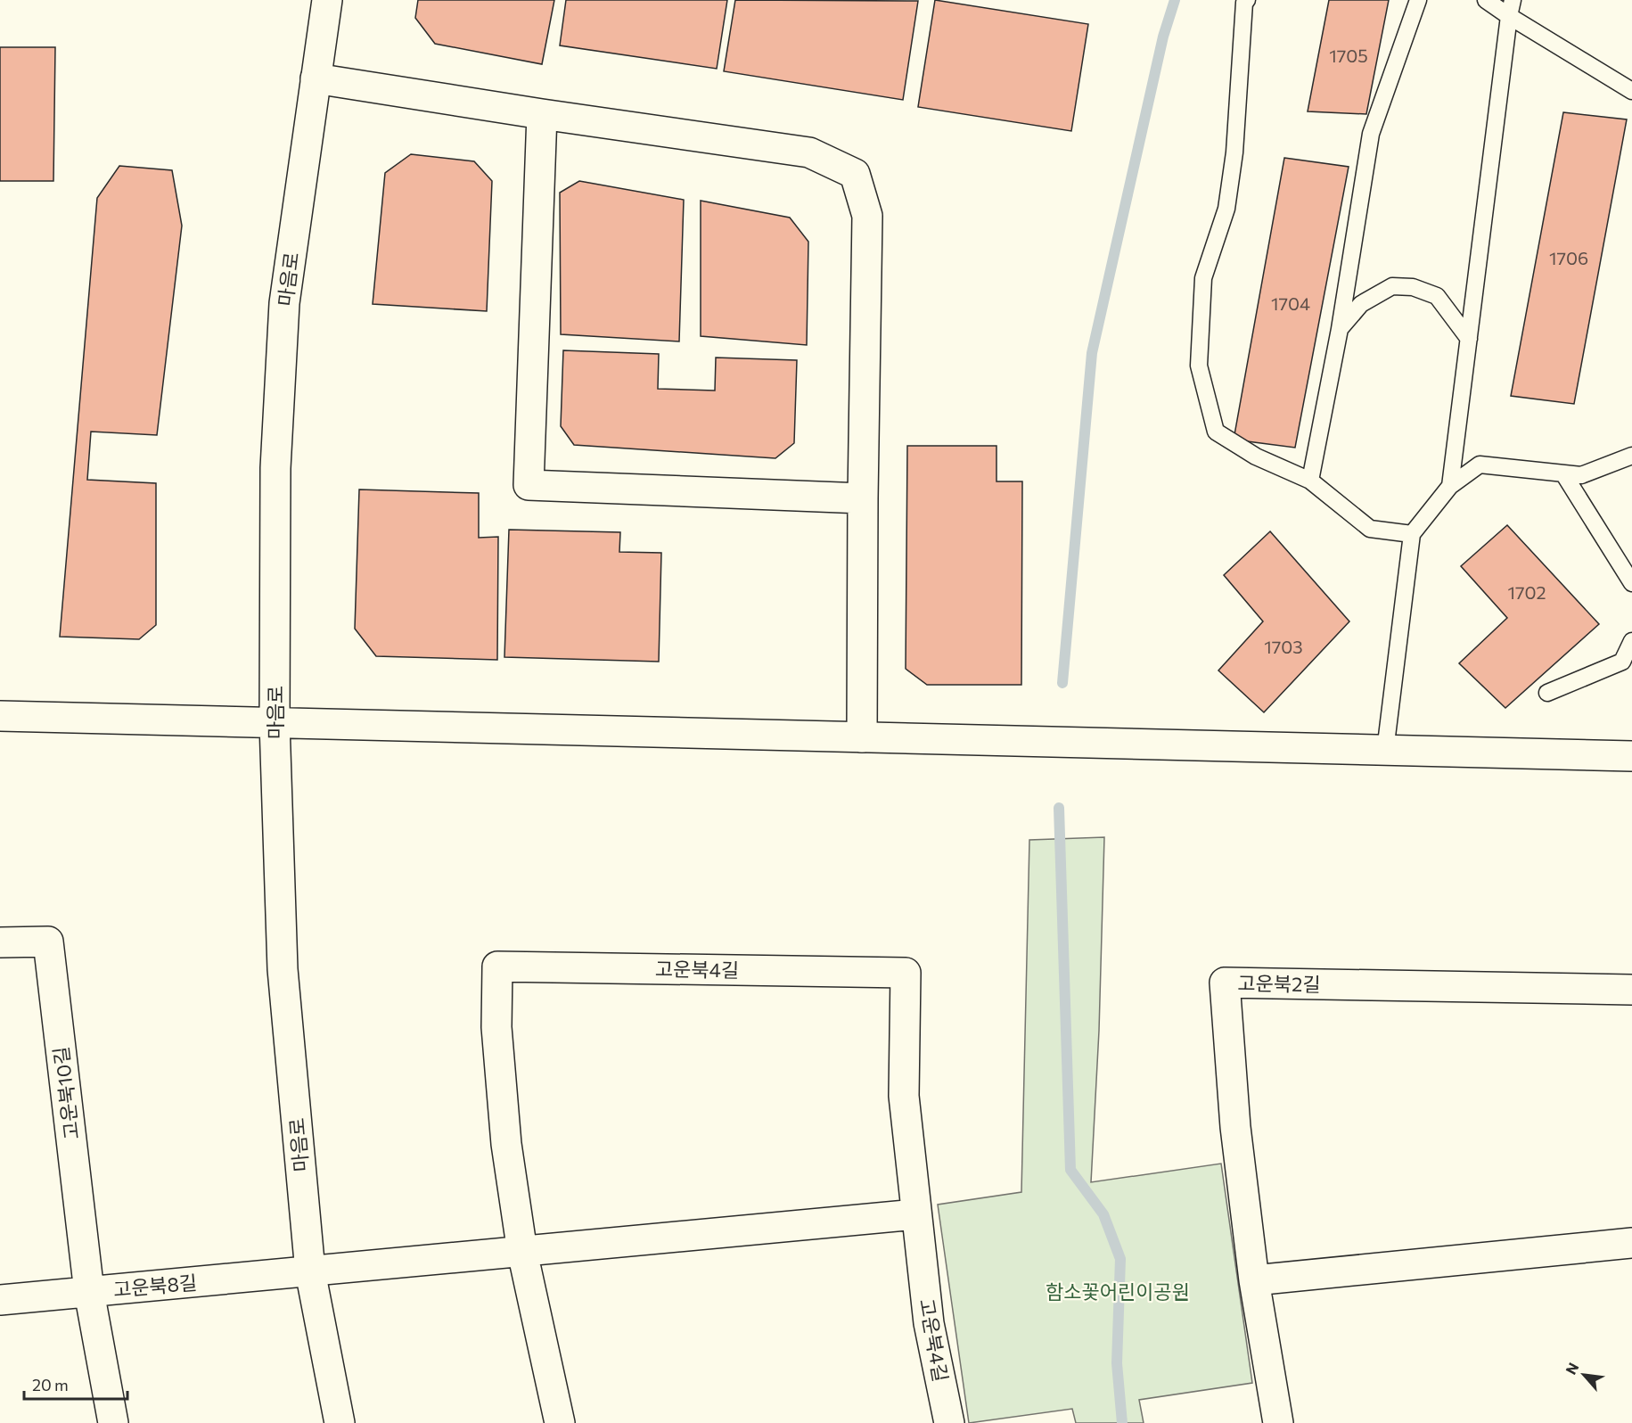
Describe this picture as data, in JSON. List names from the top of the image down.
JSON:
{
  "streets": {
    "street": [
      "마음로",
      "고운북4길",
      "고운북2길",
      "고운북10길",
      "고운북8길"
    ]
  },
  "crossings": [
    ["마음로", "고운북8길"],
    ["고운북4길", "고운북8길"],
    ["고운북10길", "고운북8길"]
  ],
  "parks": ["함소꽃어린이공원"],
  "house_numbers": [
    "1705",
    "1706",
    "1704",
    "1702",
    "1703"
  ],
  "scale_bar": "20 m",
  "north": "top left"
}
